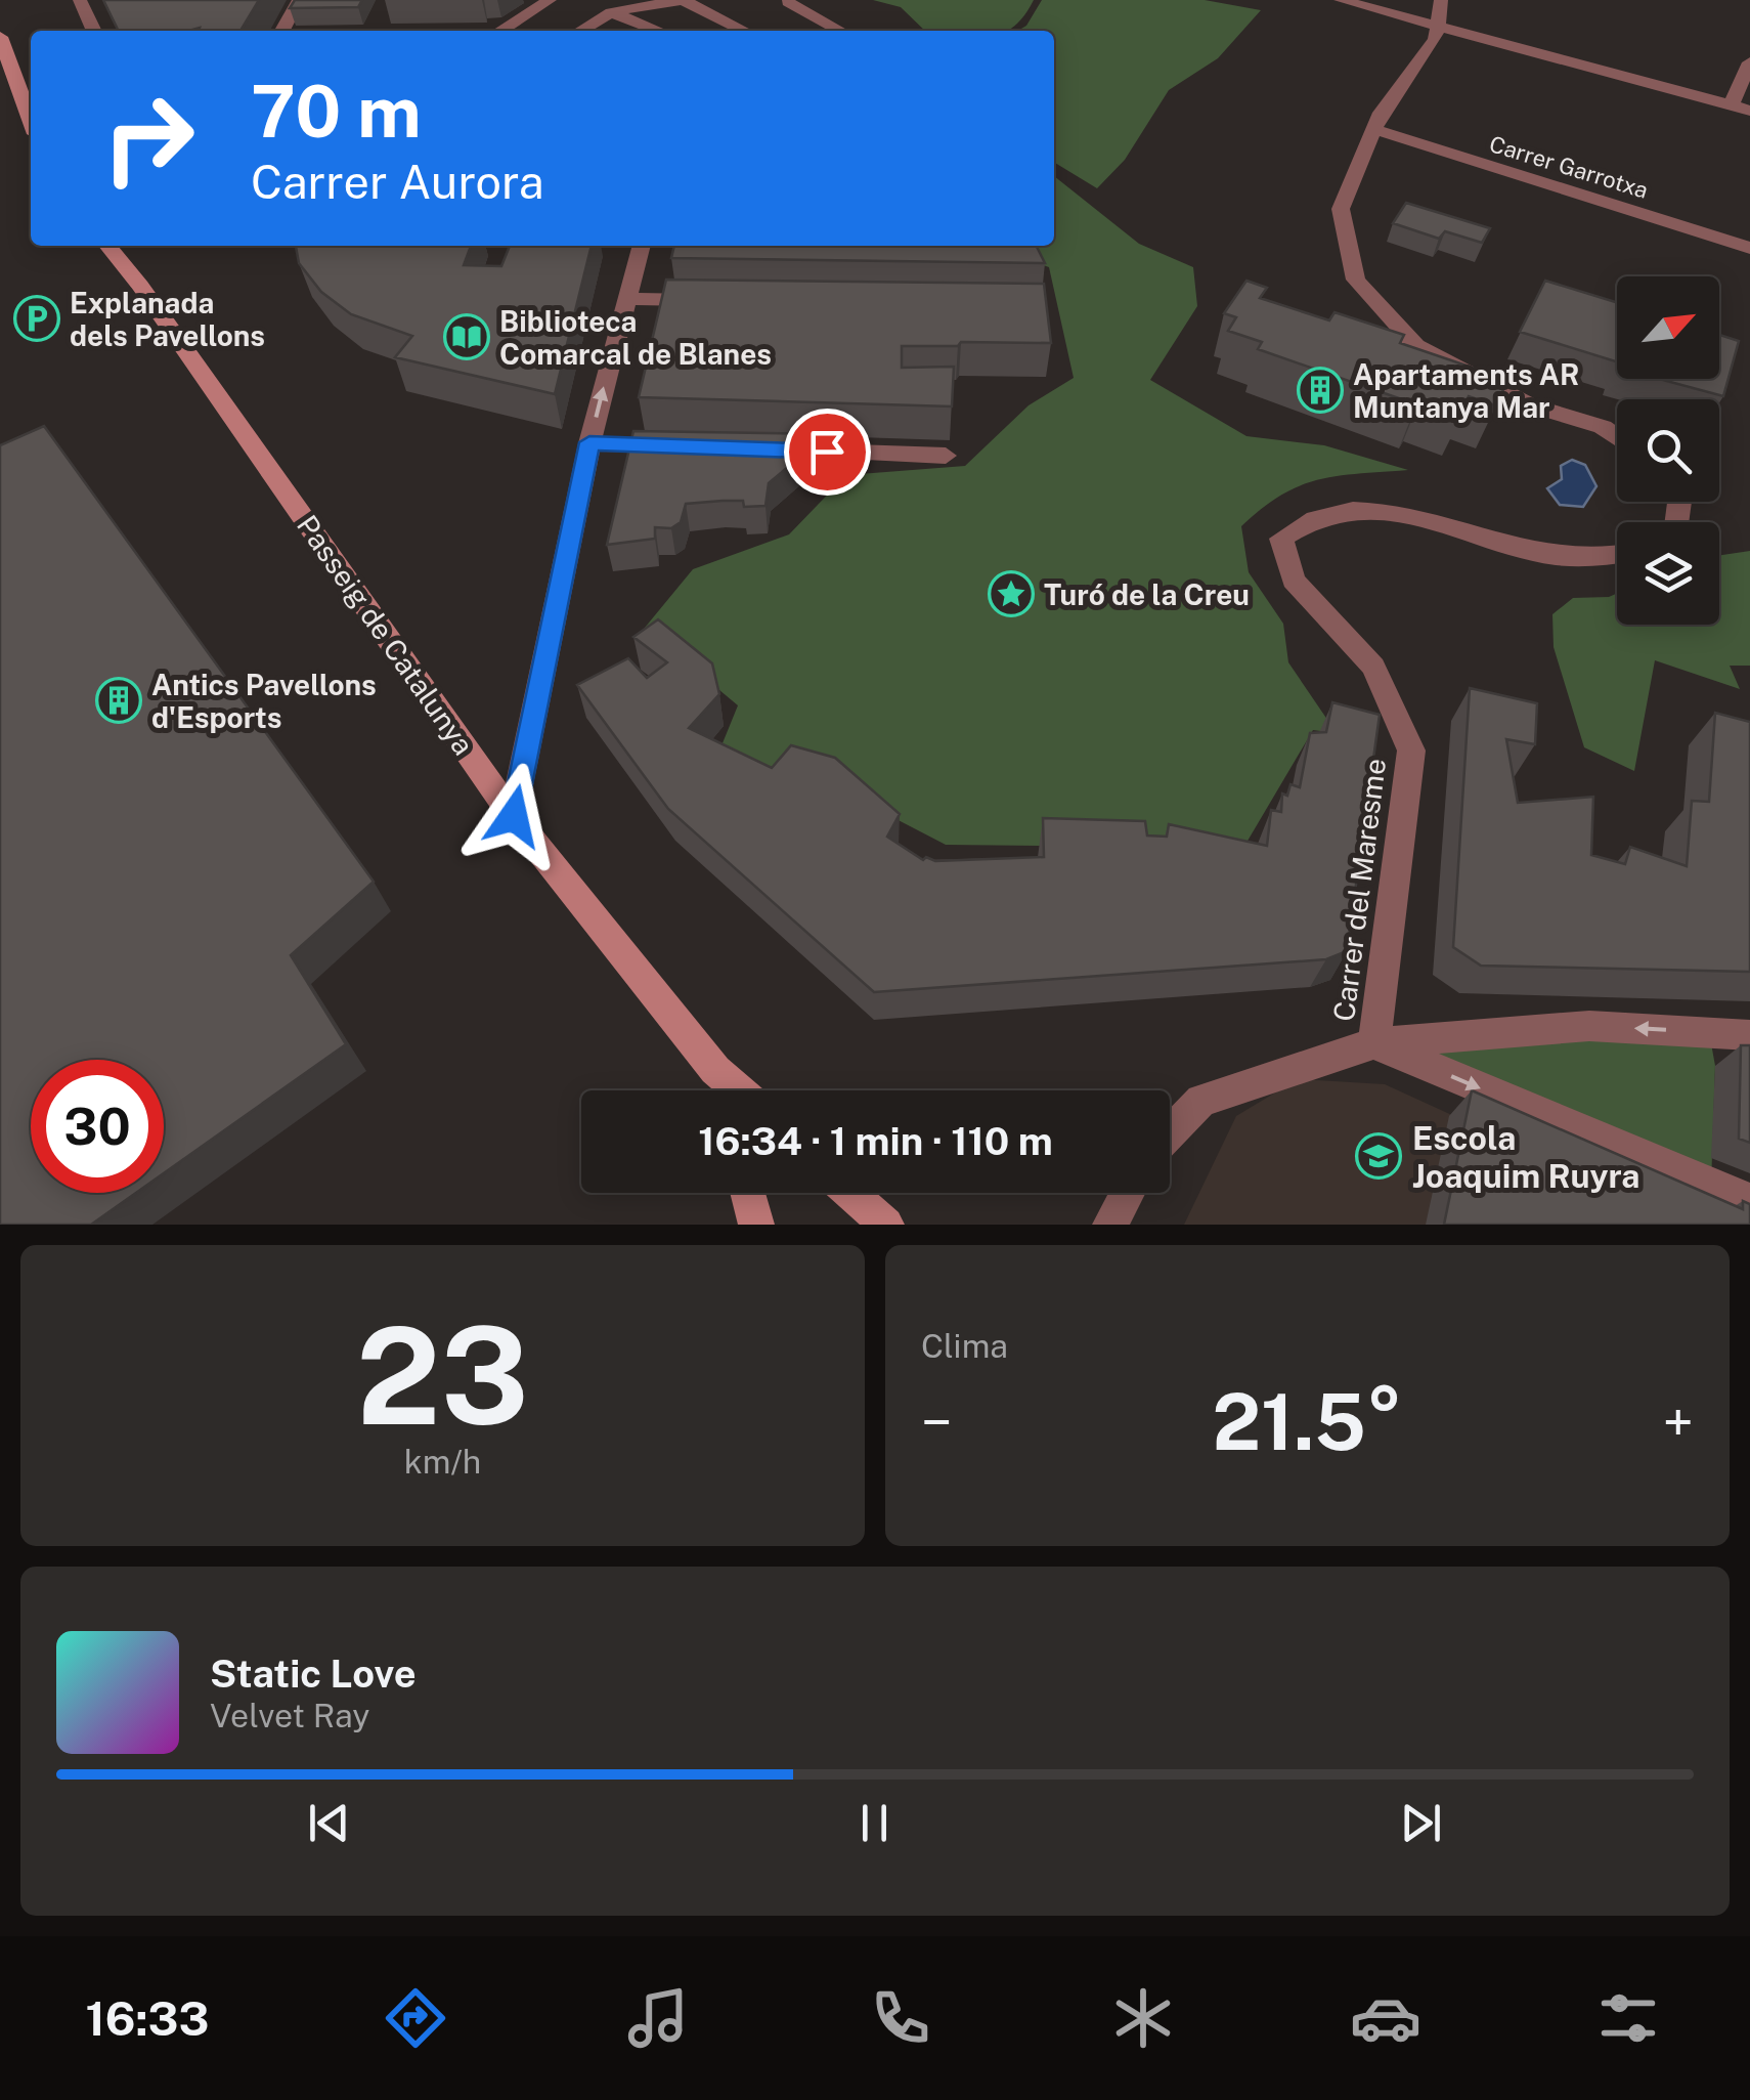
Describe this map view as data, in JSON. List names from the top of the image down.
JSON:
{
  "streets": {
    "street": ["Carrer Garrotxa", "Passeig de Catalunya", "Carrer del Maresme"]
  },
  "places": {
    "parking": ["Explanada dels Pavellons"],
    "library": ["Biblioteca Comarcal de Blanes"],
    "building": ["Apartaments AR Muntanya Mar", "Antics Pavellons d'Esports"],
    "place": ["Turó de la Creu"],
    "school or university": ["Escola Joaquim Ruyra"]
  },
  "north": "top right",
  "page": {
    "turn": ["70 m", "Carrer Aurora"],
    "limit": "30",
    "trip": "16:34 · 1 min · 110 m",
    "tile": [
      ["23", "km/h"],
      "Clima"
    ],
    "heat": ["−", "21.5°", "+"],
    "song": ["Static Love", "Velvet Ray"],
    "tabs": "16:33"
  }
}
